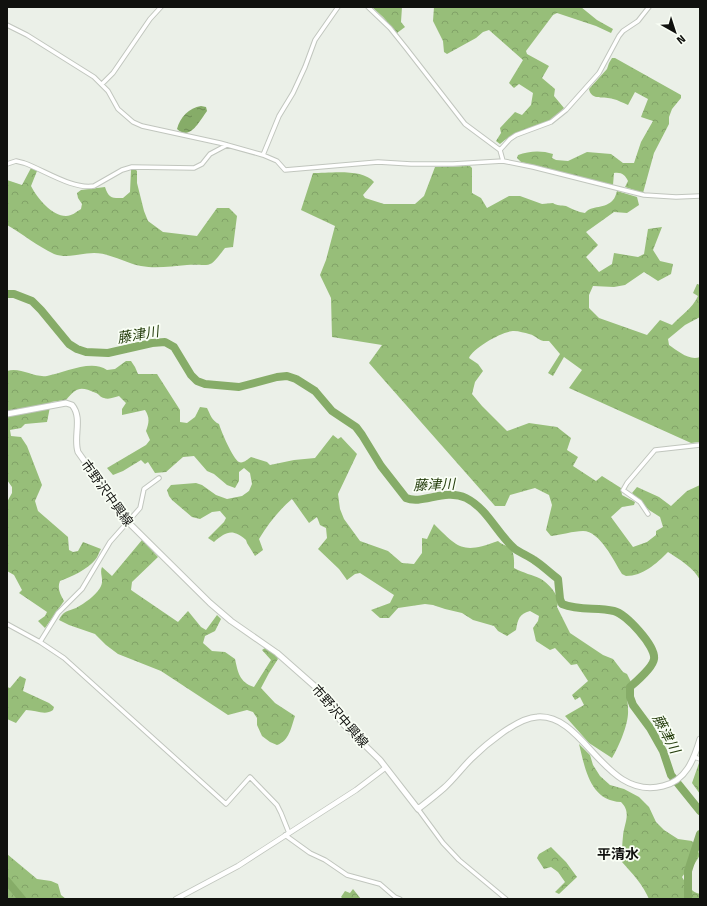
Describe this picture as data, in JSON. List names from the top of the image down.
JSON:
{
  "streets": {
    "main road": ["市野沢中興線"]
  },
  "districts": ["平清水"],
  "water": ["藤津川"],
  "north": "bottom right"
}
